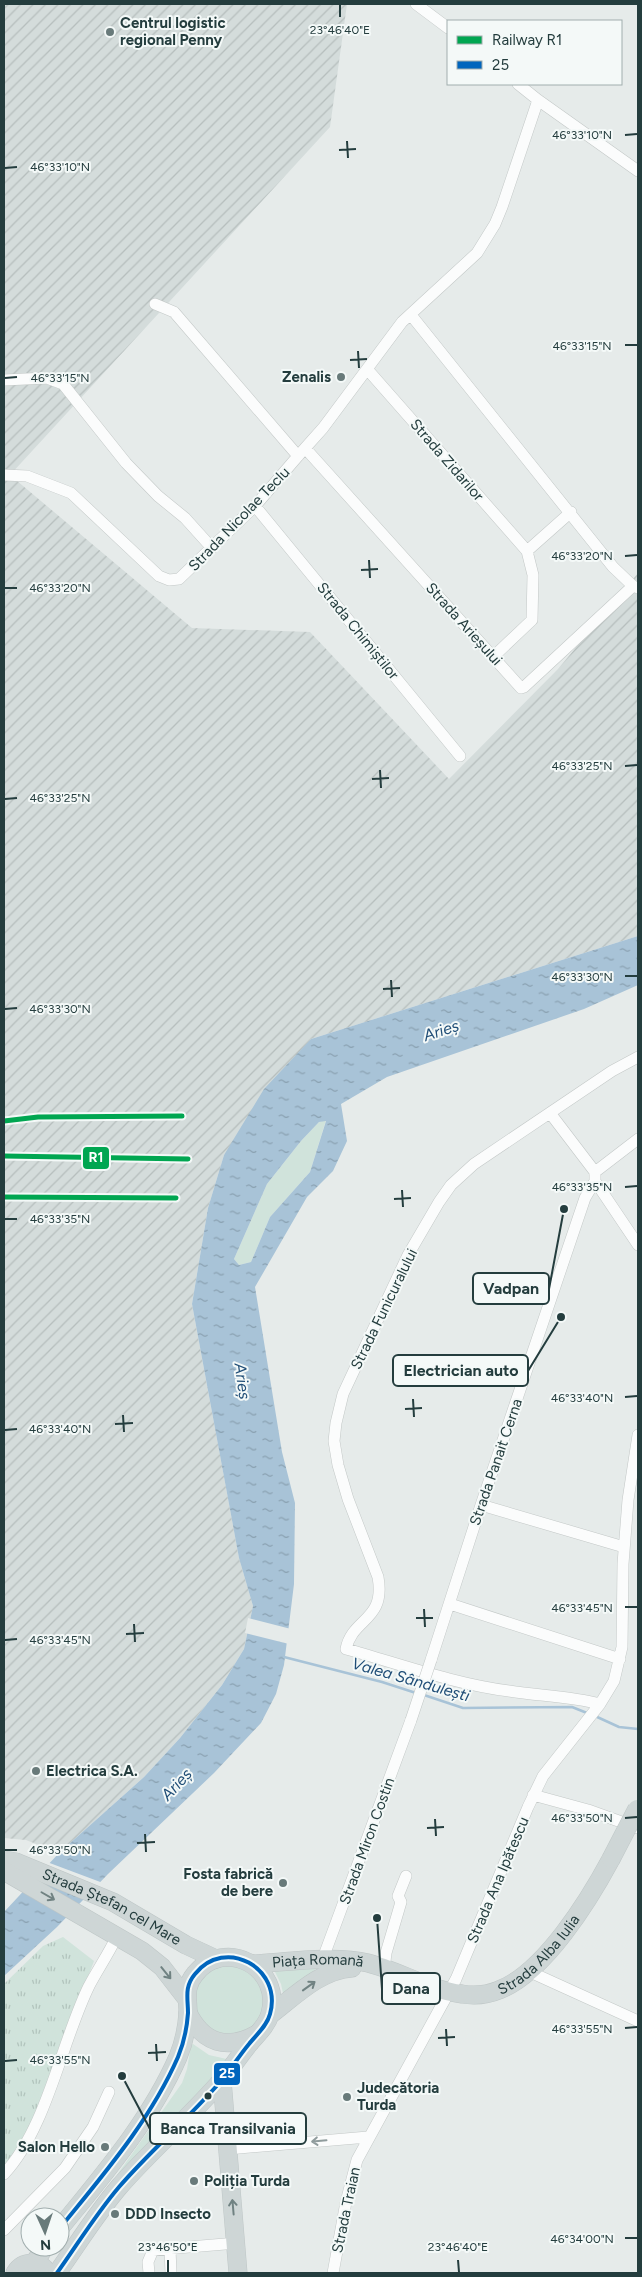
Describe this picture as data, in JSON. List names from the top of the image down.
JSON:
{
  "streets": {
    "main road": ["Strada Ștefan cel Mare", "Strada Alba Iulia", "Piața Romană"],
    "street": [
      "Strada Zidarilor",
      "Strada Nicolae Teclu",
      "Strada Arieșului",
      "Strada Chimiștilor",
      "Strada Funicuralului",
      "Strada Panait Cerna",
      "Strada Miron Costin",
      "Strada Ana Ipătescu",
      "Strada Traian"
    ]
  },
  "crossings": [
    ["Strada Zidarilor", "Strada Nicolae Teclu"],
    ["Strada Zidarilor", "Strada Arieșului"],
    ["Strada Nicolae Teclu", "Strada Arieșului"],
    ["Strada Nicolae Teclu", "Strada Chimiștilor"],
    ["Strada Funicuralului", "Strada Ana Ipătescu"],
    ["Strada Panait Cerna", "Strada Miron Costin"],
    ["Strada Miron Costin", "Piața Romană"],
    ["Strada Ana Ipătescu", "Strada Alba Iulia"],
    ["Strada Ana Ipătescu", "Strada Traian"],
    ["Strada Ștefan cel Mare", "Piața Romană"],
    ["Strada Alba Iulia", "Piața Romană"],
    ["Strada Alba Iulia", "Strada Traian"]
  ],
  "water": ["Arieș", "Valea Sândulești"],
  "places": [
    "Centrul logistic regional Penny",
    "Zenalis",
    "Vadpan",
    "Electrician auto",
    "Electrica S.A.",
    "Fosta fabrică de bere",
    "Dana",
    "Banca Transilvania",
    "Judecătoria Turda",
    "Salon Hello",
    "Poliția Turda",
    "DDD Insecto"
  ],
  "lines": ["rail line R1", "transit line 25"],
  "legend": ["Railway R1", "25"],
  "north": "bottom",
  "coordinates": [
    "23°46'40\"E",
    "46°33'10\"N",
    "46°33'15\"N",
    "46°33'20\"N",
    "46°33'25\"N",
    "46°33'30\"N",
    "46°33'35\"N",
    "46°33'40\"N",
    "46°33'45\"N",
    "46°33'50\"N",
    "46°33'55\"N",
    "46°34'00\"N",
    "23°46'50\"E"
  ]
}
